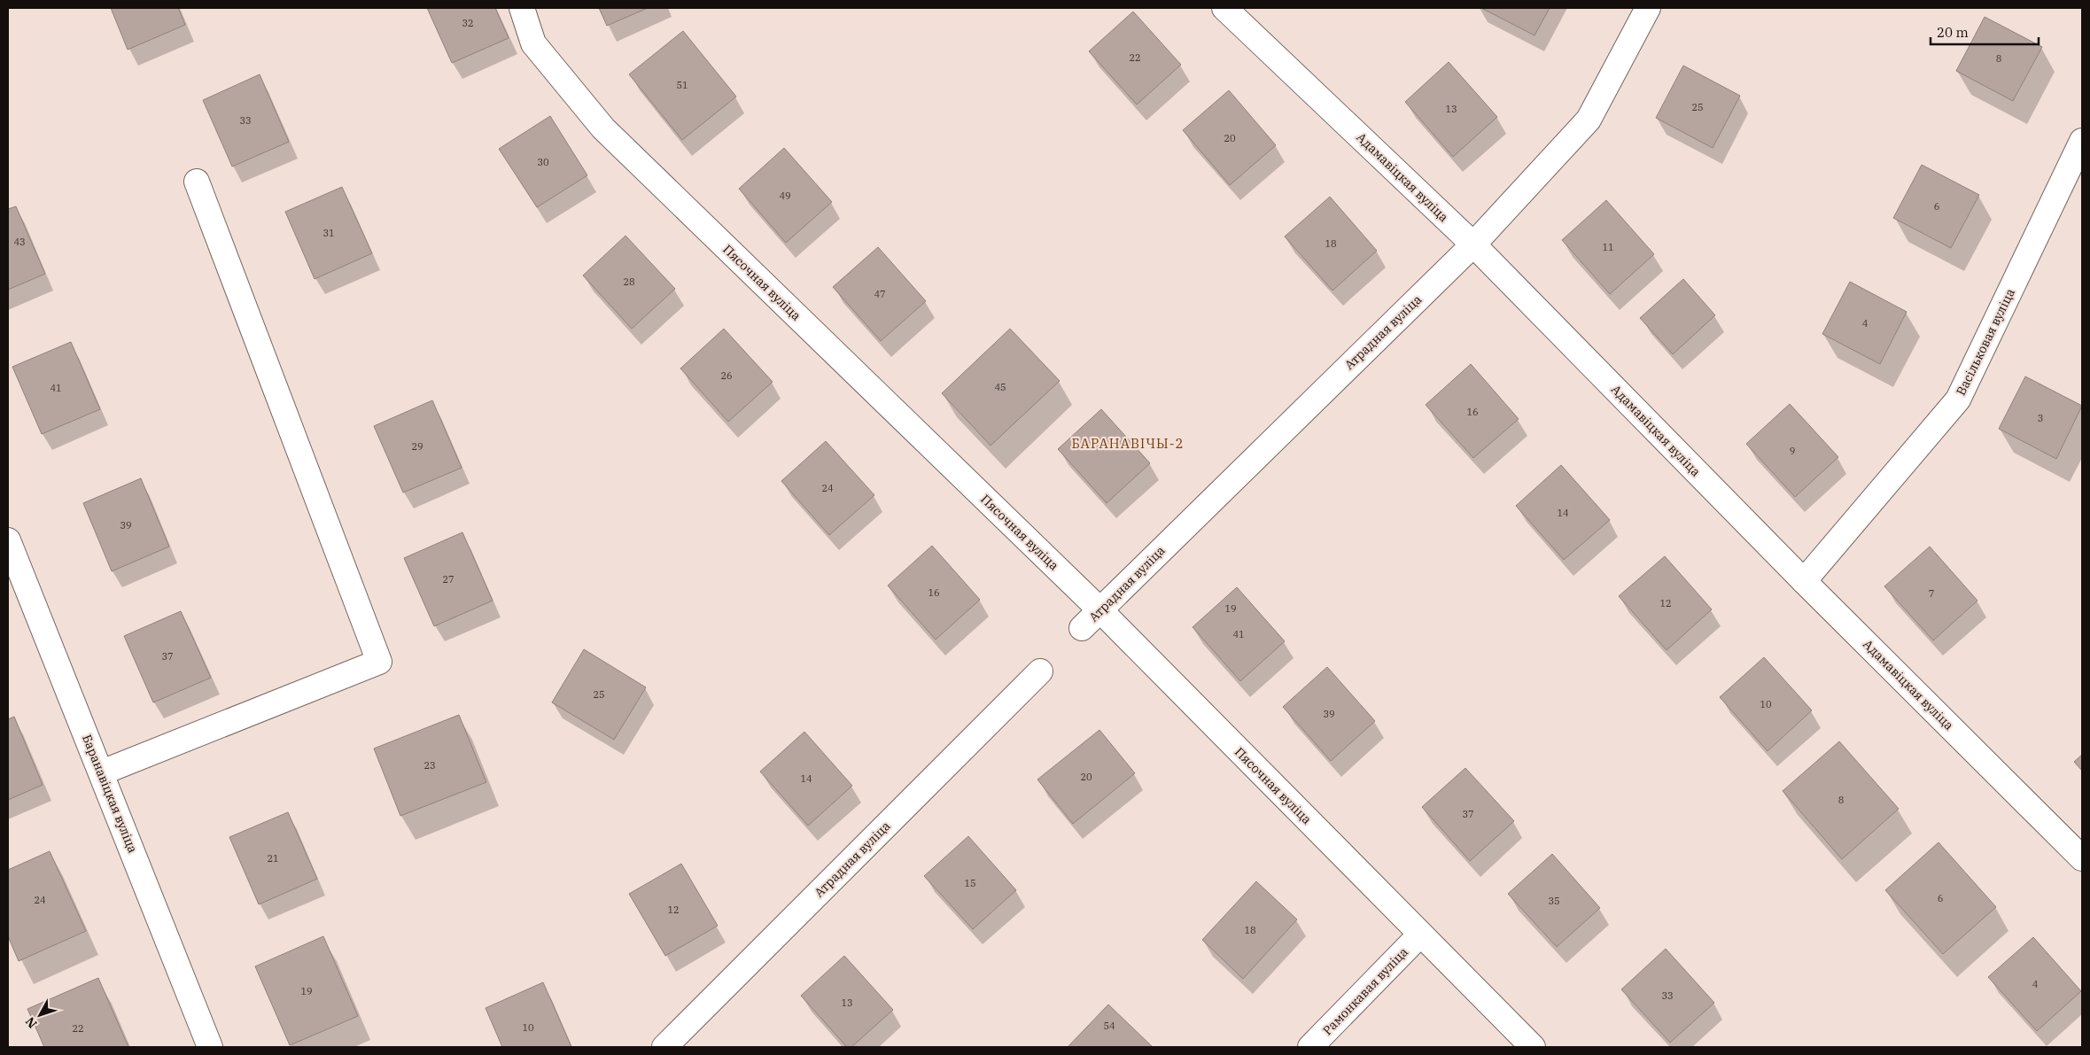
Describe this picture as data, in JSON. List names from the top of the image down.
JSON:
{
  "streets": {
    "street": [
      "Адамавіцкая вуліца",
      "Пясочная вуліца",
      "Атрадная вуліца",
      "Васільковая вуліца",
      "Баранавіцкая вуліца",
      "Рамонкавая вуліца"
    ]
  },
  "crossings": [
    ["Адамавіцкая вуліца", "Атрадная вуліца"],
    ["Адамавіцкая вуліца", "Васільковая вуліца"],
    ["Пясочная вуліца", "Атрадная вуліца"],
    ["Пясочная вуліца", "Рамонкавая вуліца"]
  ],
  "districts": ["БАРАНАВІЧЫ-2"],
  "house_numbers": [
    "32",
    "22",
    "8",
    "51",
    "25",
    "13",
    "33",
    "20",
    "30",
    "49",
    "6",
    "31",
    "43",
    "18",
    "11",
    "28",
    "47",
    "4",
    "26",
    "45",
    "41",
    "16",
    "3",
    "29",
    "9",
    "24",
    "14",
    "39",
    "27",
    "16",
    "7",
    "12",
    "19",
    "41",
    "37",
    "25",
    "10",
    "39",
    "23",
    "20",
    "14",
    "8",
    "37",
    "21",
    "15",
    "6",
    "24",
    "35",
    "12",
    "18",
    "4",
    "19",
    "33",
    "13",
    "54",
    "10",
    "22"
  ],
  "scale_bar": "20 m",
  "north": "bottom left"
}
